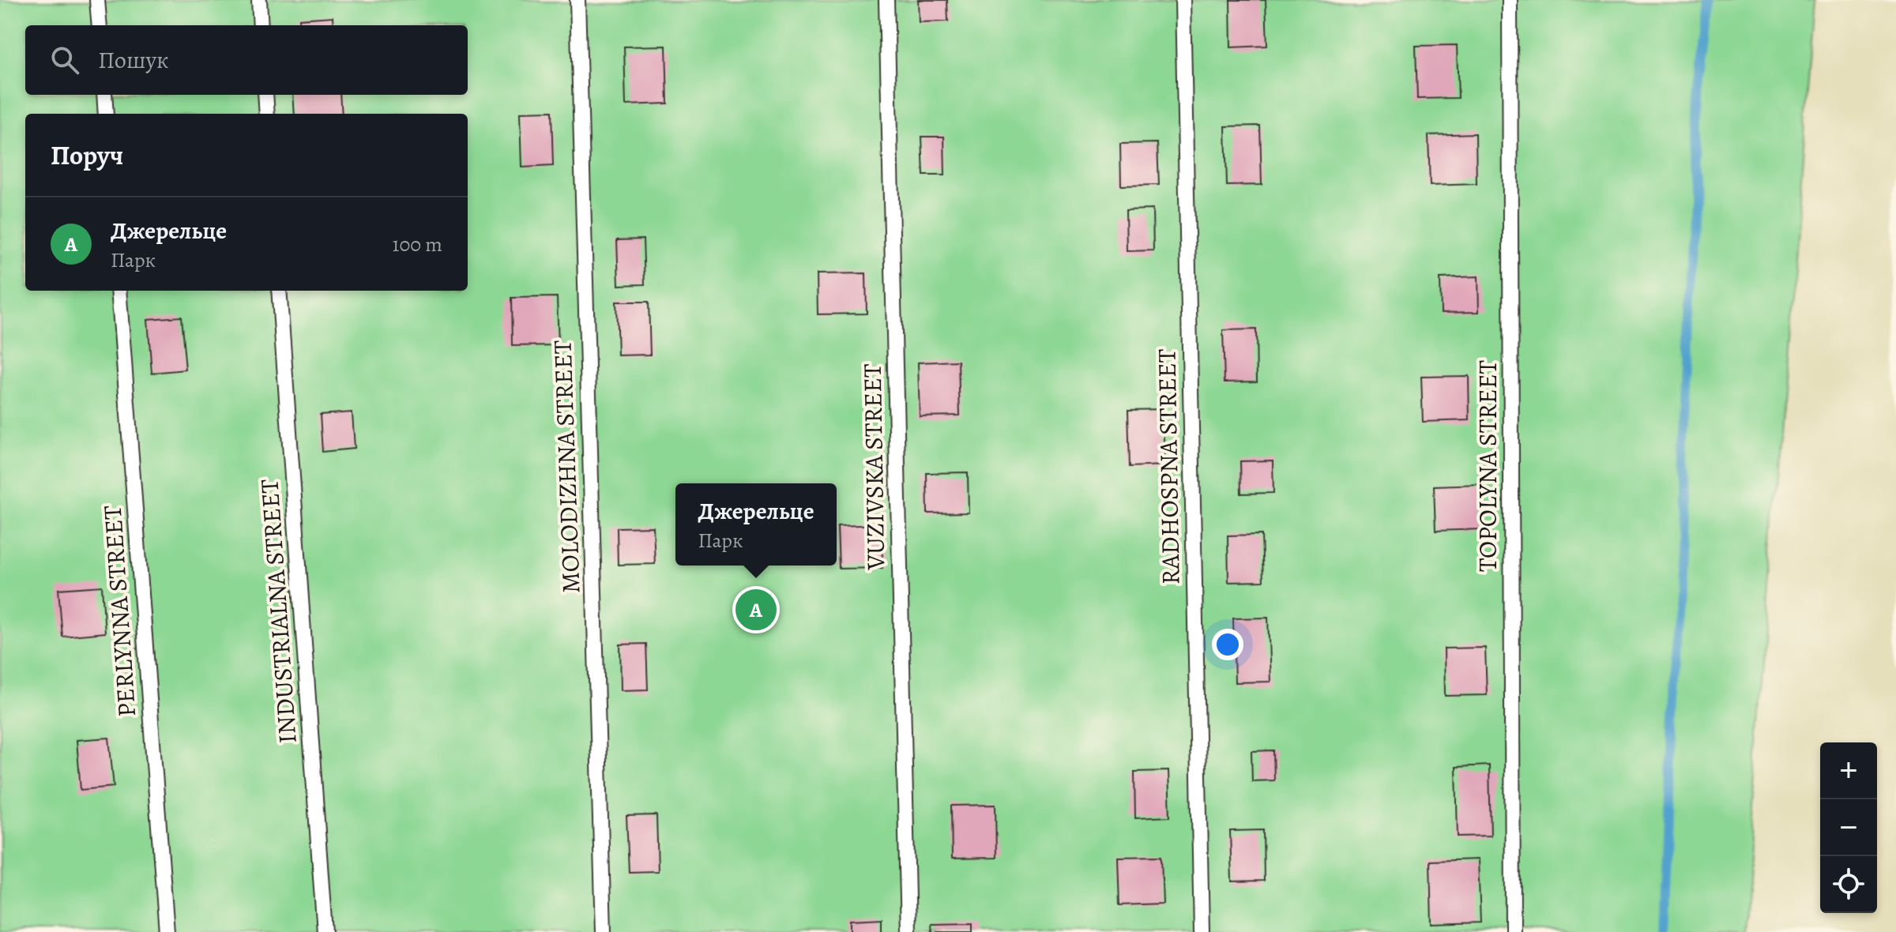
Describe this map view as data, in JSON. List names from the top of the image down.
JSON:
{
  "streets": {
    "lane": [
      "TOPOLYNA STREET",
      "MOLODIZHNA STREET",
      "VUZIVSKA STREET",
      "RADHOSPNA STREET",
      "PERLYNNA STREET",
      "INDUSTRIALNA STREET"
    ]
  },
  "page": {
    "search": "Пошук",
    "heading": "Поруч",
    "list": [
      {
        "mark": "A",
        "name": "Джерельце",
        "note": "Парк",
        "value": "100 m"
      }
    ],
    "popup": ["Джерельце", "Парк"],
    "pins": "A",
    "map_buttons": ["+", "−"]
  }
}
